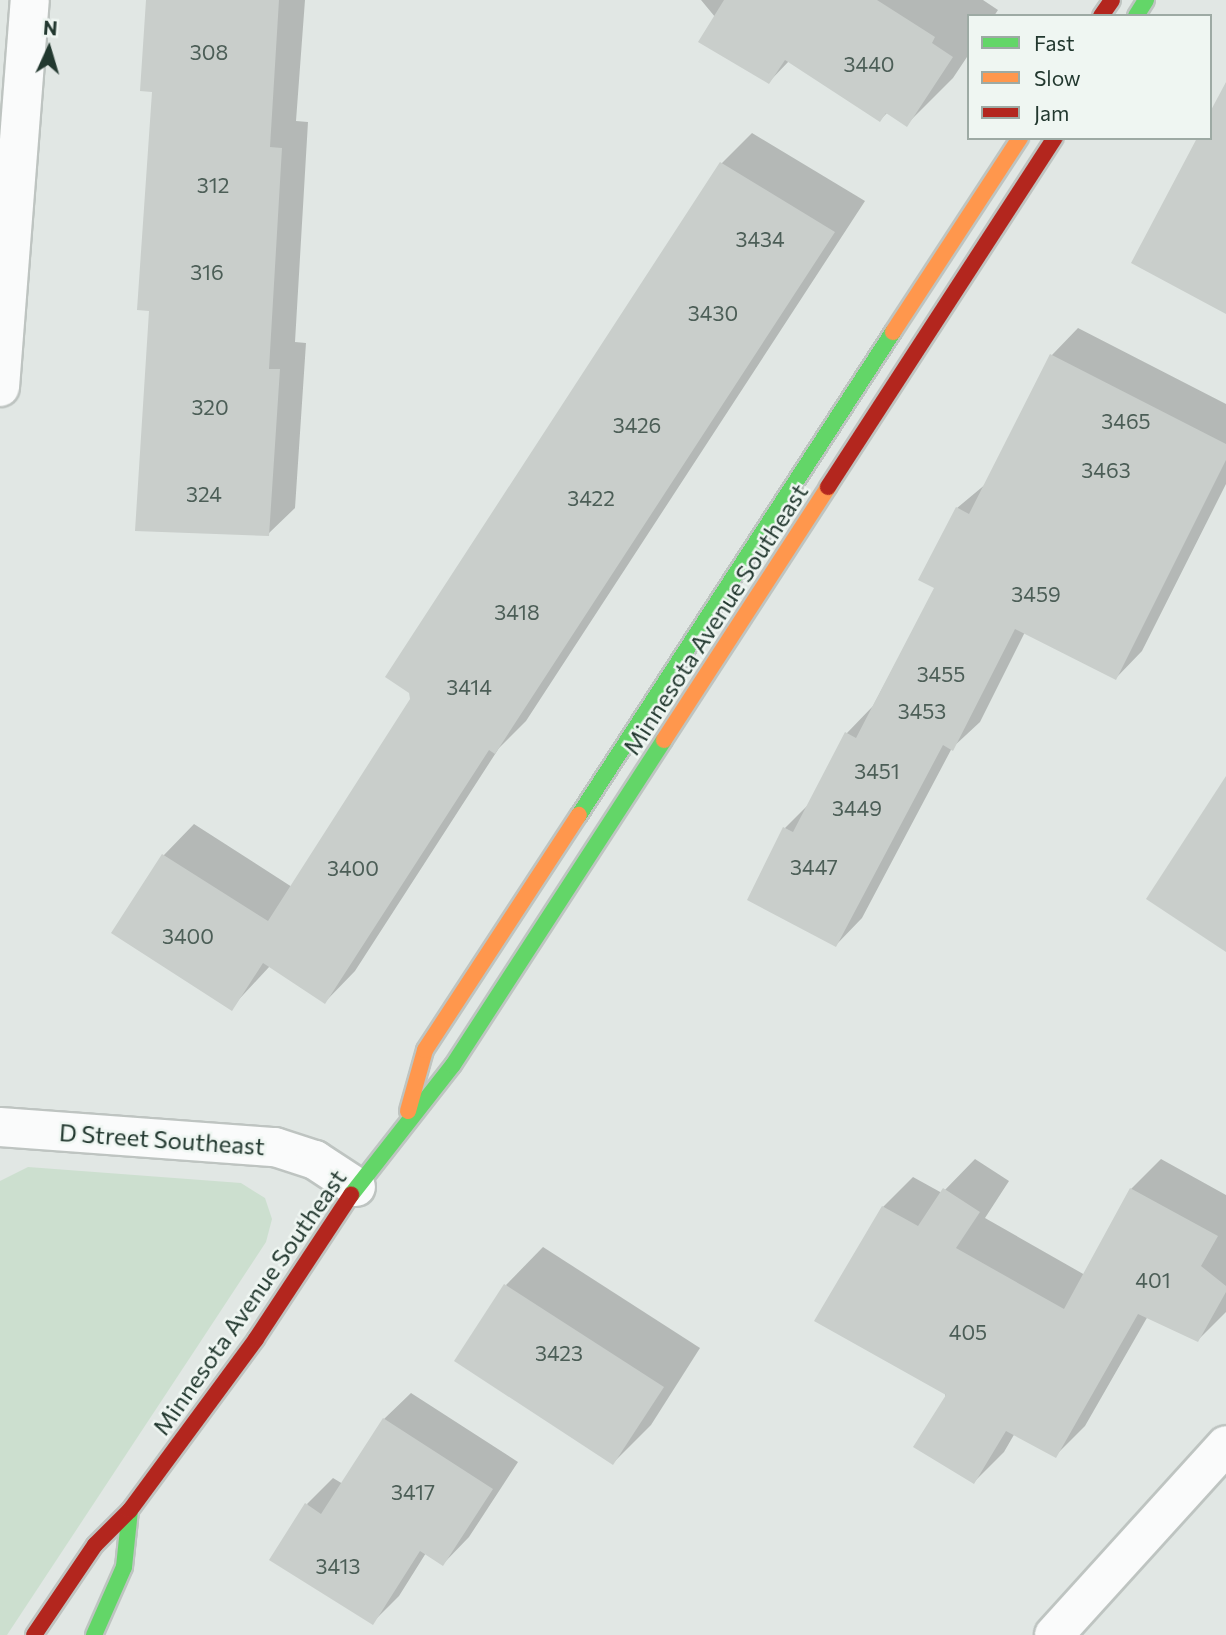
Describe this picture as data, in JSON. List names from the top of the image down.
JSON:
{
  "streets": {
    "main road": ["Minnesota Avenue Southeast"],
    "street": ["D Street Southeast"]
  },
  "crossings": [
    ["Minnesota Avenue Southeast", "D Street Southeast"]
  ],
  "house_numbers": [
    "308",
    "3440",
    "312",
    "3434",
    "316",
    "3430",
    "320",
    "3465",
    "3426",
    "3463",
    "324",
    "3422",
    "3459",
    "3418",
    "3455",
    "3414",
    "3453",
    "3451",
    "3449",
    "3447",
    "3400",
    "3400",
    "401",
    "405",
    "3423",
    "3417",
    "3413"
  ],
  "legend": ["Fast", "Slow", "Jam"],
  "north": "top"
}
